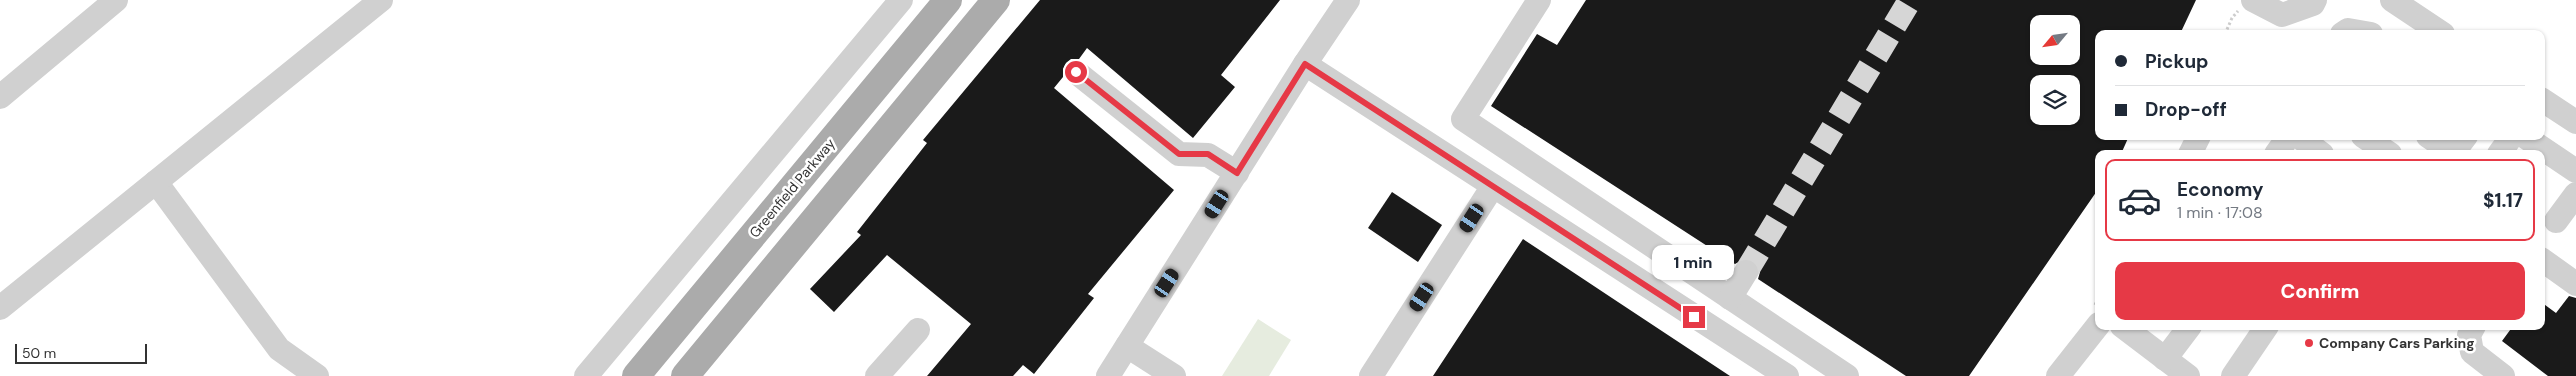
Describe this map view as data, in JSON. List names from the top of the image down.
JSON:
{
  "streets": {
    "main road": ["Greenfield Parkway"]
  },
  "places": ["Company Cars Parking"],
  "scale_bar": "50 m",
  "north": "bottom left",
  "page": {
    "banner": ["Pickup", "Drop-off"],
    "list": [
      {
        "name": "Economy",
        "note": "1 min · 17:08",
        "value": "$1.17"
      }
    ],
    "bubble": "1 min",
    "buttons": "Confirm",
    "scale": "50 m"
  }
}
